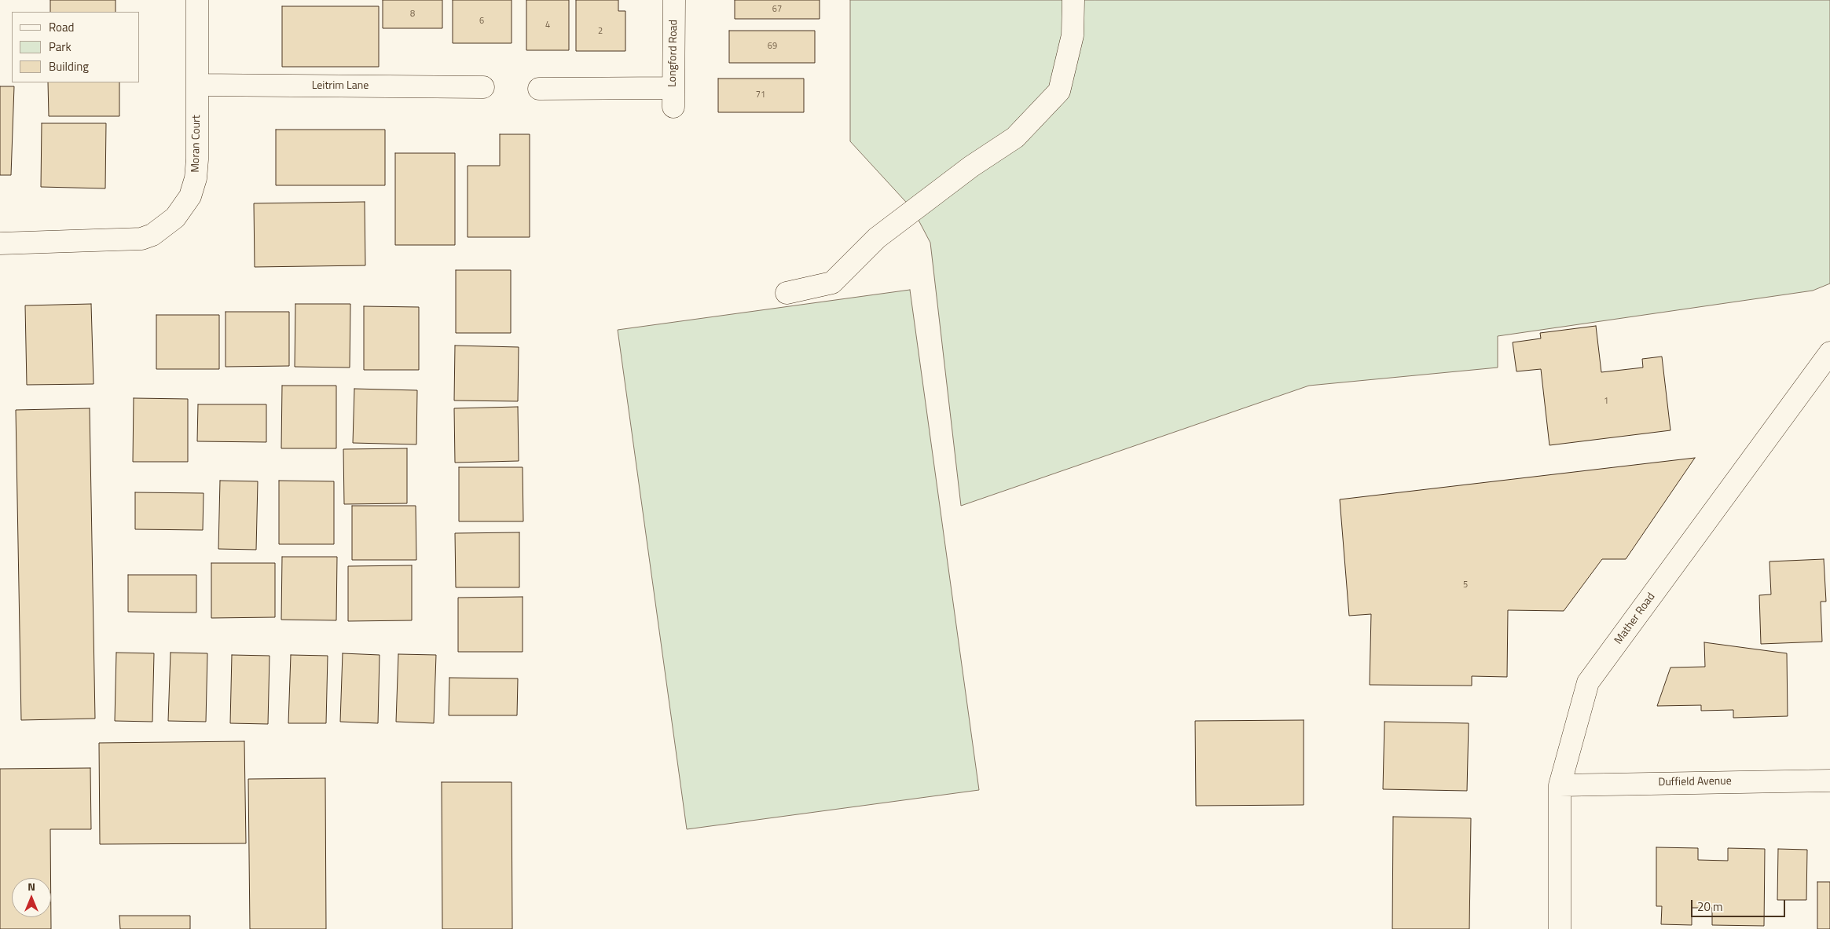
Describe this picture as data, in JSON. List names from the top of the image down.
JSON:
{
  "streets": {
    "street": [
      "Longford Road",
      "Leitrim Lane",
      "Moran Court",
      "Mather Road",
      "Duffield Avenue"
    ]
  },
  "crossings": [
    ["Leitrim Lane", "Moran Court"],
    ["Mather Road", "Duffield Avenue"]
  ],
  "house_numbers": [
    "67",
    "8",
    "6",
    "4",
    "2",
    "69",
    "71",
    "1",
    "5"
  ],
  "legend": ["Road", "Park", "Building"],
  "scale_bar": "20 m",
  "north": "top"
}
